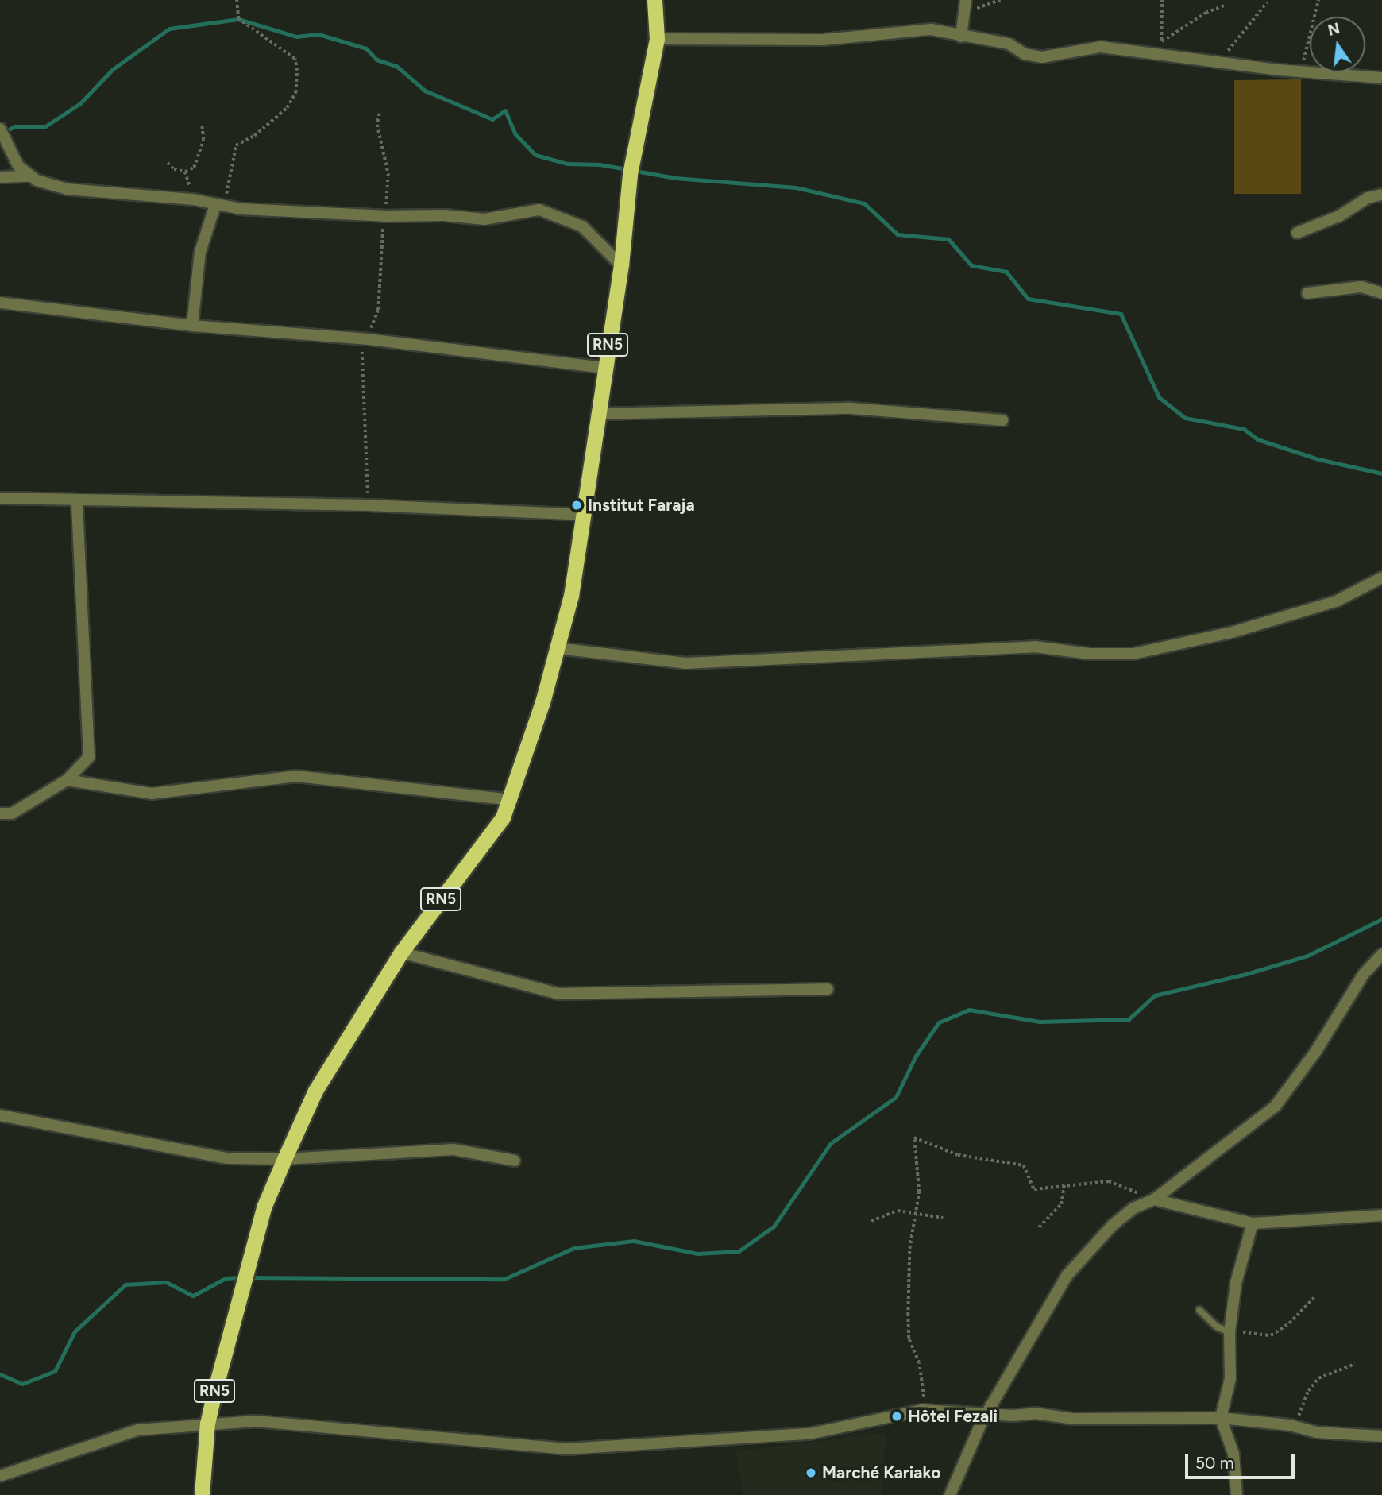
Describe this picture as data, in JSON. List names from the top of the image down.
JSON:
{
  "streets": {
    "highway": ["RN5"]
  },
  "places": ["Institut Faraja", "Hôtel Fezali", "Marché Kariako"],
  "scale_bar": "50 m",
  "north": "top"
}
